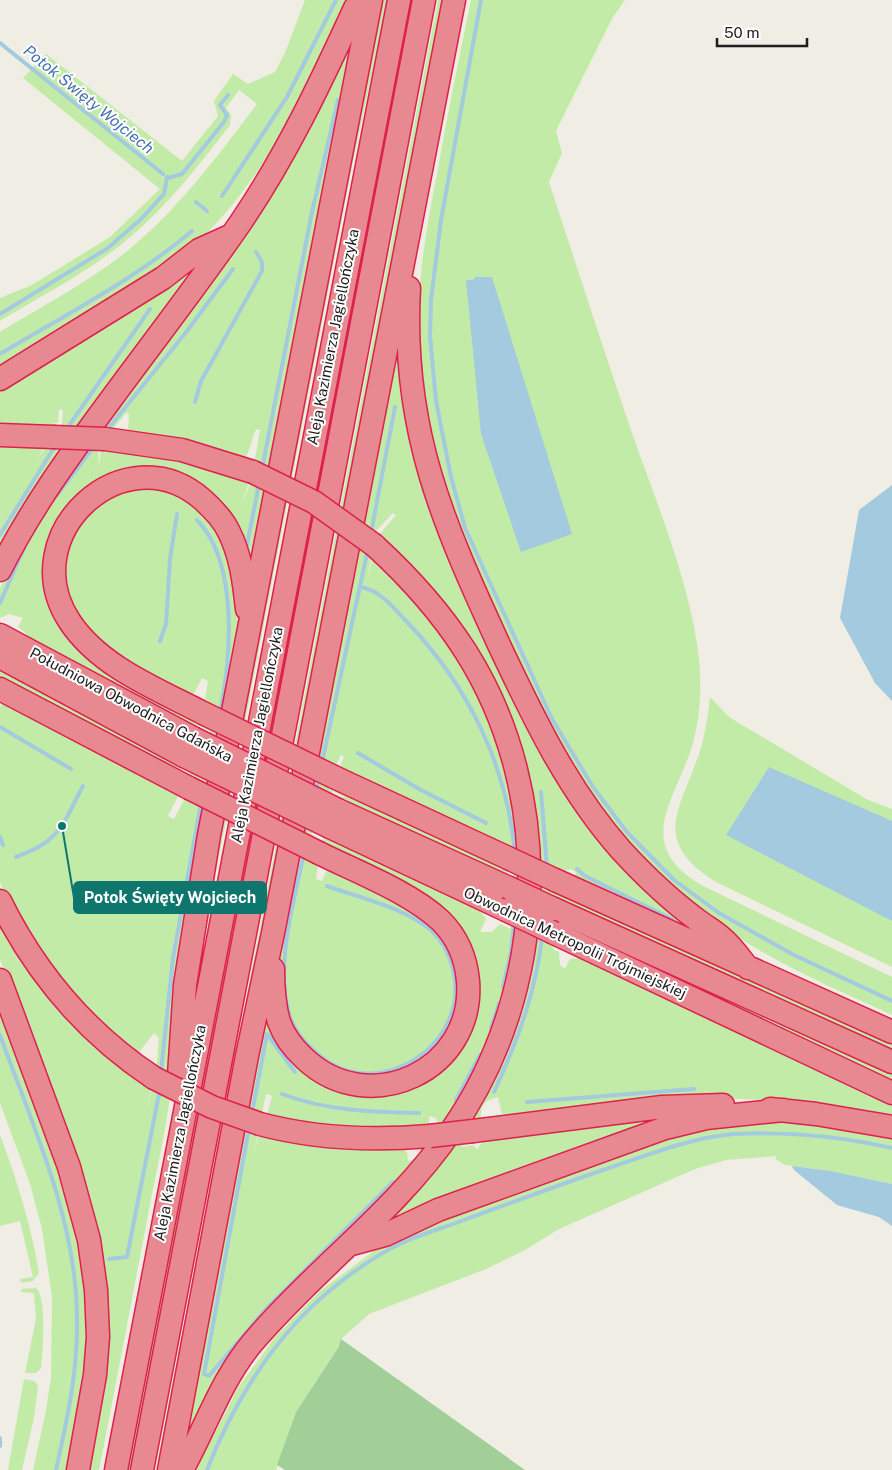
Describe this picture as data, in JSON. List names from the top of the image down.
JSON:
{
  "streets": {
    "highway": ["Aleja Kazimierza Jagiellończyka", "Południowa Obwodnica Gdańska", "Obwodnica Metropolii Trójmiejskiej"]
  },
  "crossings": [
    ["Południowa Obwodnica Gdańska", "Obwodnica Metropolii Trójmiejskiej"]
  ],
  "water": ["Potok Święty Wojciech"],
  "places": ["Potok Święty Wojciech"],
  "scale_bar": "50 m"
}
